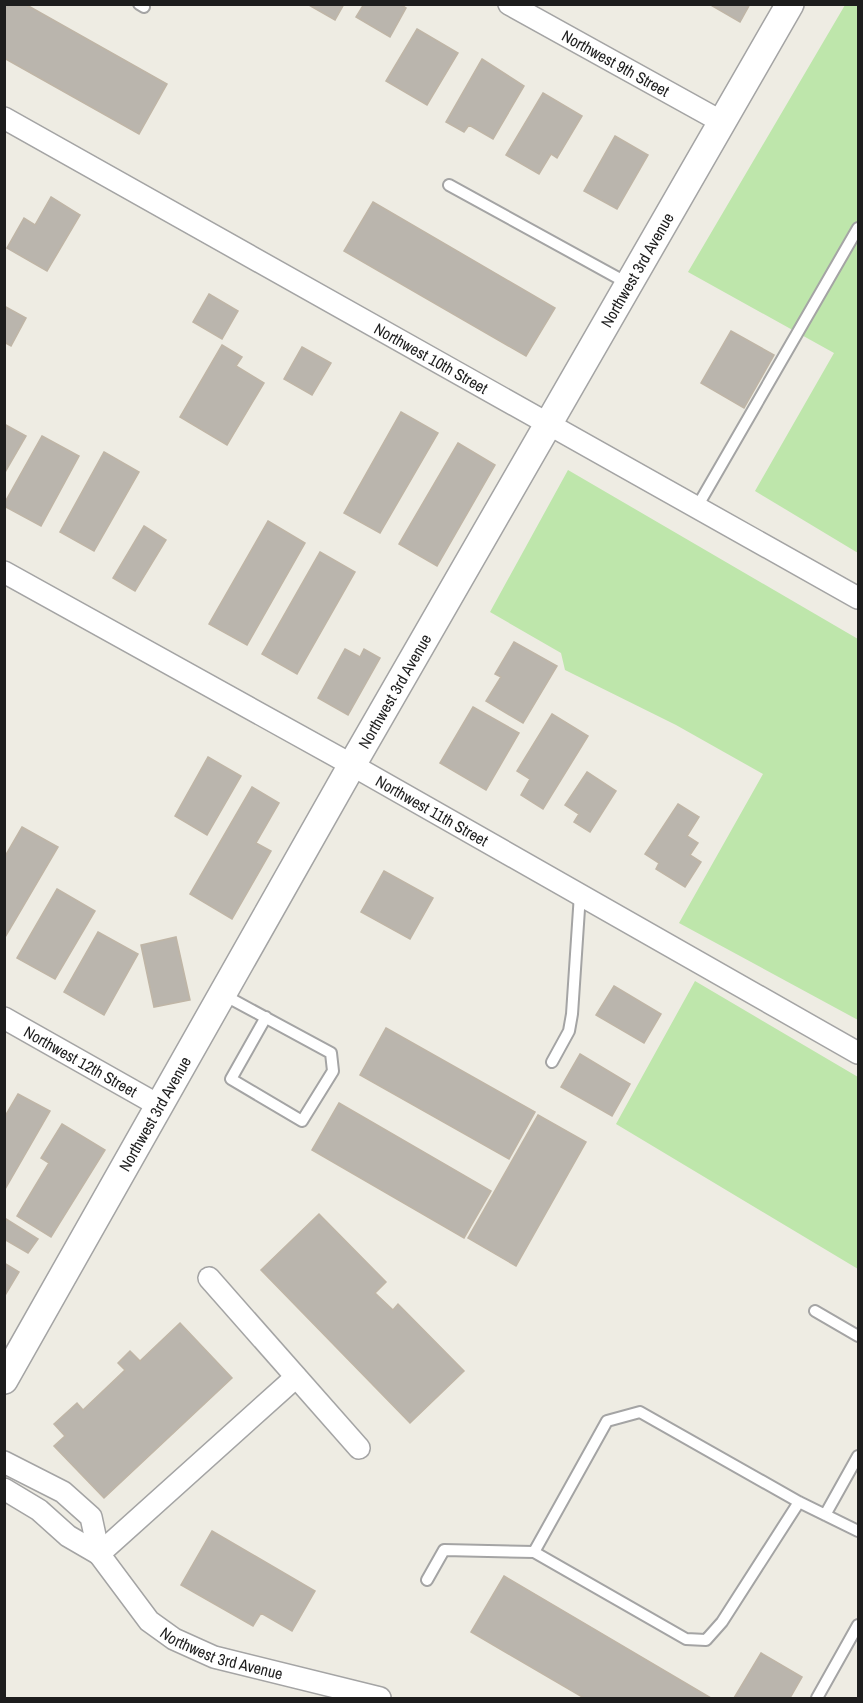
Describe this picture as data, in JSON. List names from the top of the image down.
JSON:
{
  "streets": {
    "street": [
      "Northwest 9th Street",
      "Northwest 3rd Avenue",
      "Northwest 10th Street",
      "Northwest 11th Street",
      "Northwest 12th Street"
    ]
  },
  "crossings": [
    ["Northwest 9th Street", "Northwest 3rd Avenue"],
    ["Northwest 3rd Avenue", "Northwest 10th Street"],
    ["Northwest 3rd Avenue", "Northwest 11th Street"],
    ["Northwest 3rd Avenue", "Northwest 12th Street"]
  ]
}
